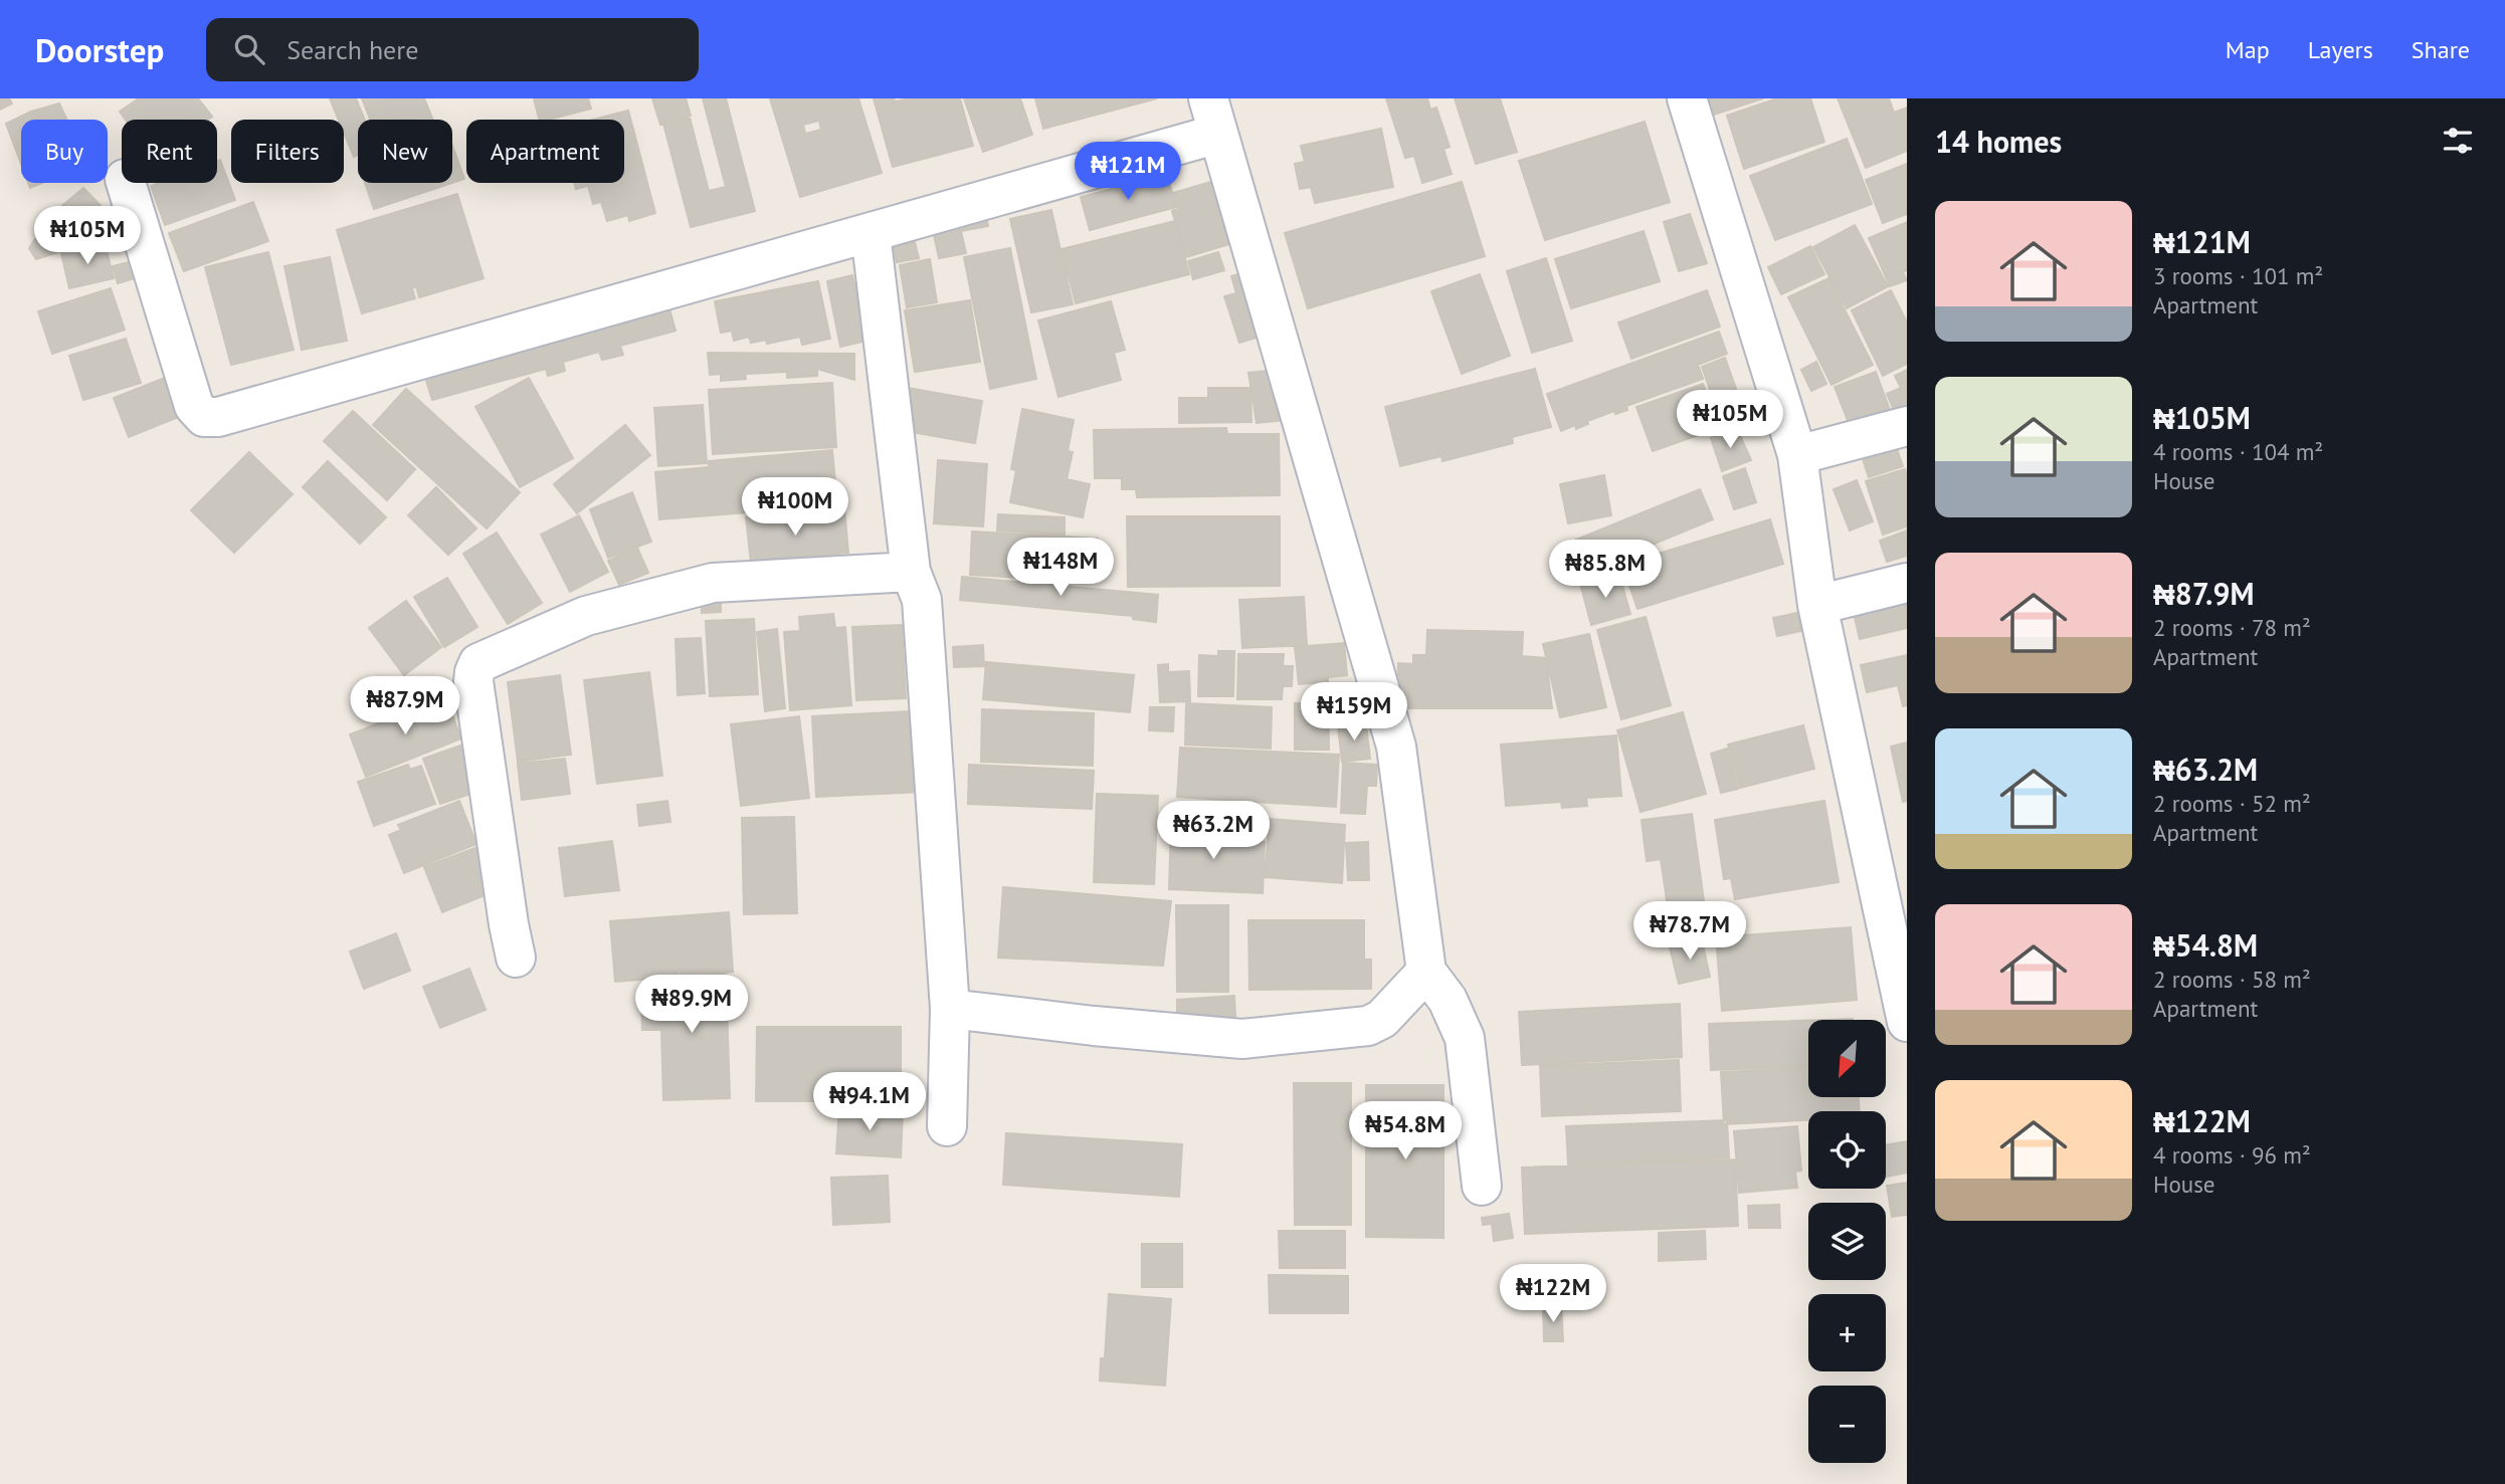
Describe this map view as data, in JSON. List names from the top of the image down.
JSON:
{
  "north": "bottom left",
  "page": {
    "header": "Doorstep",
    "search": "Search here",
    "nav": ["Map", "Layers", "Share"],
    "heading": "14 homes",
    "chip": [
      "Buy",
      "Rent",
      "Filters",
      "New",
      "Apartment"
    ],
    "price": [
      "₦121M",
      "₦105M",
      "₦105M",
      "₦100M",
      "₦148M",
      "₦85.8M",
      "₦87.9M",
      "₦159M",
      "₦63.2M",
      "₦78.7M",
      "₦89.9M",
      "₦94.1M",
      "₦54.8M",
      "₦122M"
    ],
    "list": [
      {
        "name": "₦121M",
        "note": "3 rooms · 101 m² · Apartment"
      },
      {
        "name": "₦105M",
        "note": "4 rooms · 104 m² · House"
      },
      {
        "name": "₦87.9M",
        "note": "2 rooms · 78 m² · Apartment"
      },
      {
        "name": "₦63.2M",
        "note": "2 rooms · 52 m² · Apartment"
      },
      {
        "name": "₦54.8M",
        "note": "2 rooms · 58 m² · Apartment"
      },
      {
        "name": "₦122M",
        "note": "4 rooms · 96 m² · House"
      }
    ],
    "map_buttons": ["+", "−"]
  }
}
